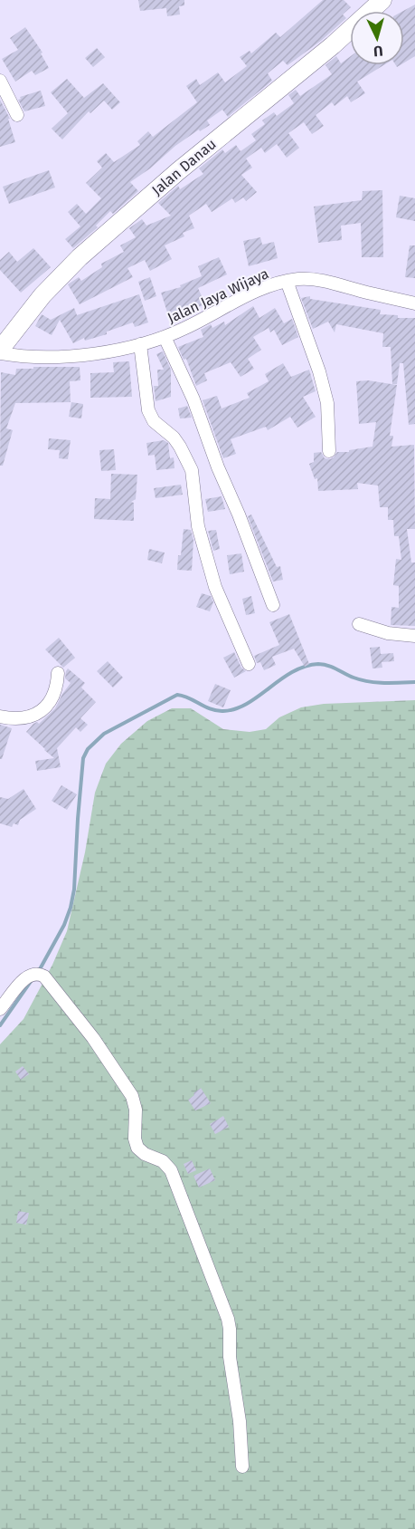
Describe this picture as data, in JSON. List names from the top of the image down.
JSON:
{
  "streets": {
    "street": ["Jalan Danau", "Jalan Jaya Wijaya"]
  },
  "crossings": [
    ["Jalan Danau", "Jalan Jaya Wijaya"]
  ],
  "north": "bottom"
}
